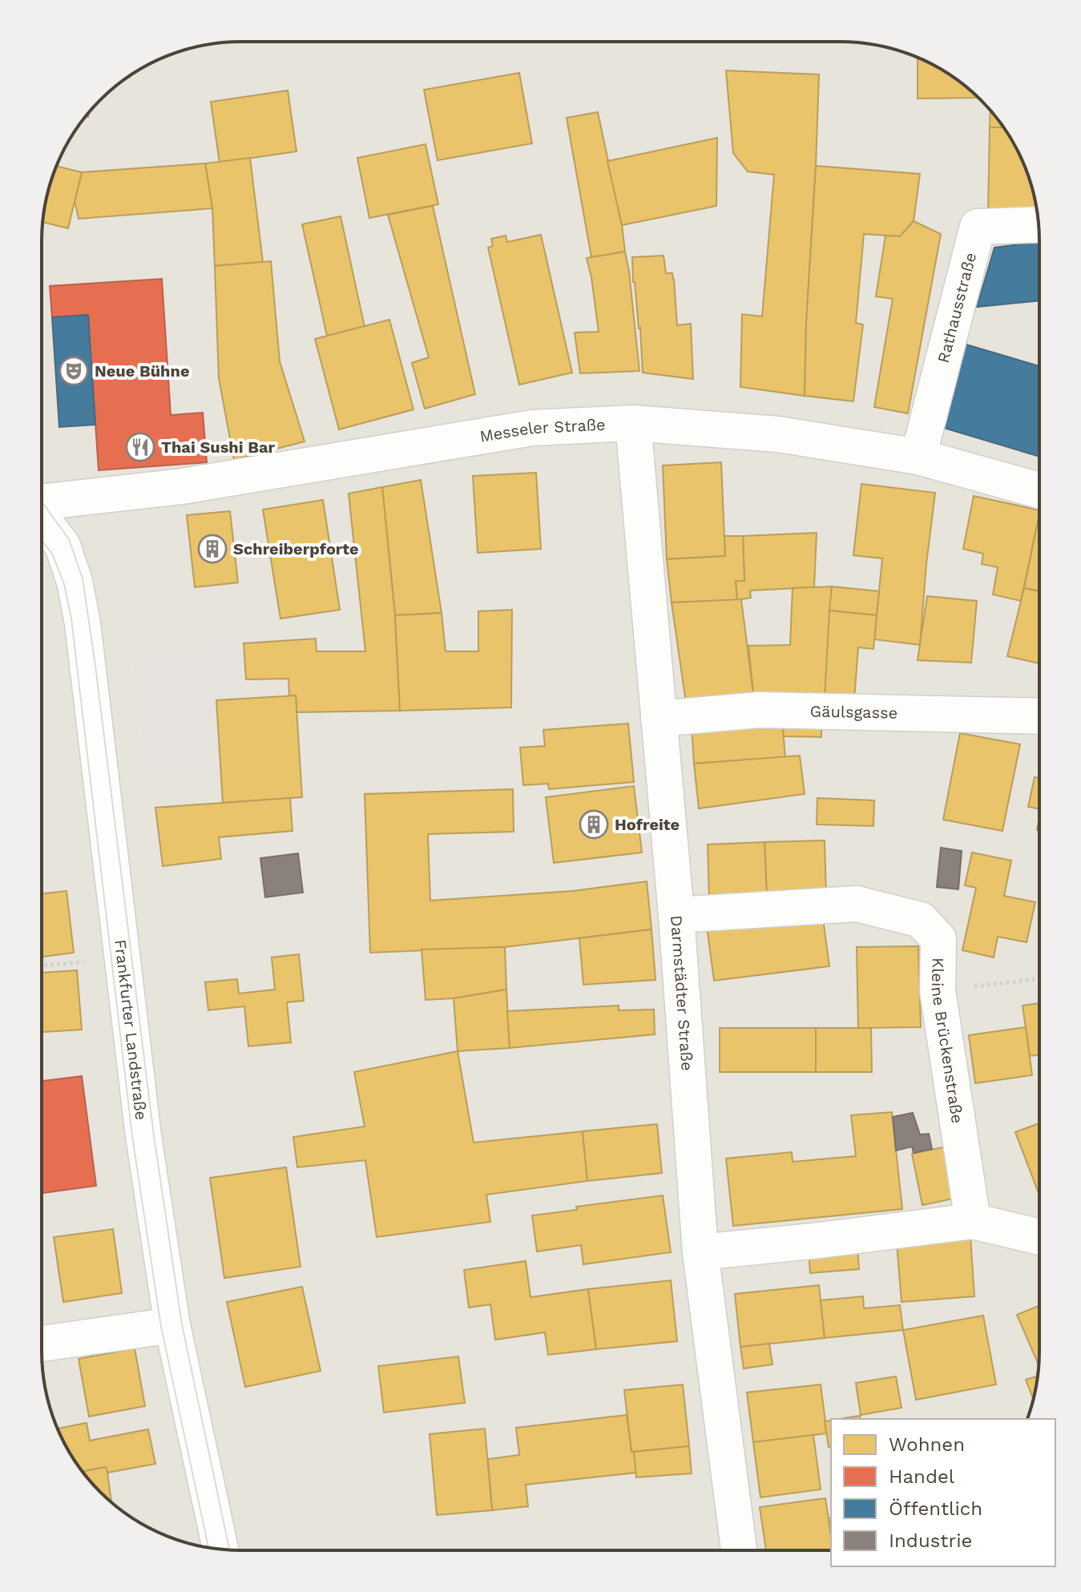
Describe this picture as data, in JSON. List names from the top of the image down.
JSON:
{
  "streets": {
    "street": [
      "Rathausstraße",
      "Messeler Straße",
      "Gäulsgasse",
      "Darmstädter Straße",
      "Frankfurter Landstraße",
      "Kleine Brückenstraße"
    ]
  },
  "crossings": [
    ["Rathausstraße", "Messeler Straße"],
    ["Messeler Straße", "Darmstädter Straße"],
    ["Gäulsgasse", "Darmstädter Straße"],
    ["Darmstädter Straße", "Kleine Brückenstraße"]
  ],
  "places": {
    "theatre": ["Neue Bühne"],
    "restaurant": ["Thai Sushi Bar"],
    "building": ["Schreiberpforte", "Hofreite"]
  },
  "legend": [
    "Wohnen",
    "Handel",
    "Öffentlich",
    "Industrie"
  ]
}
